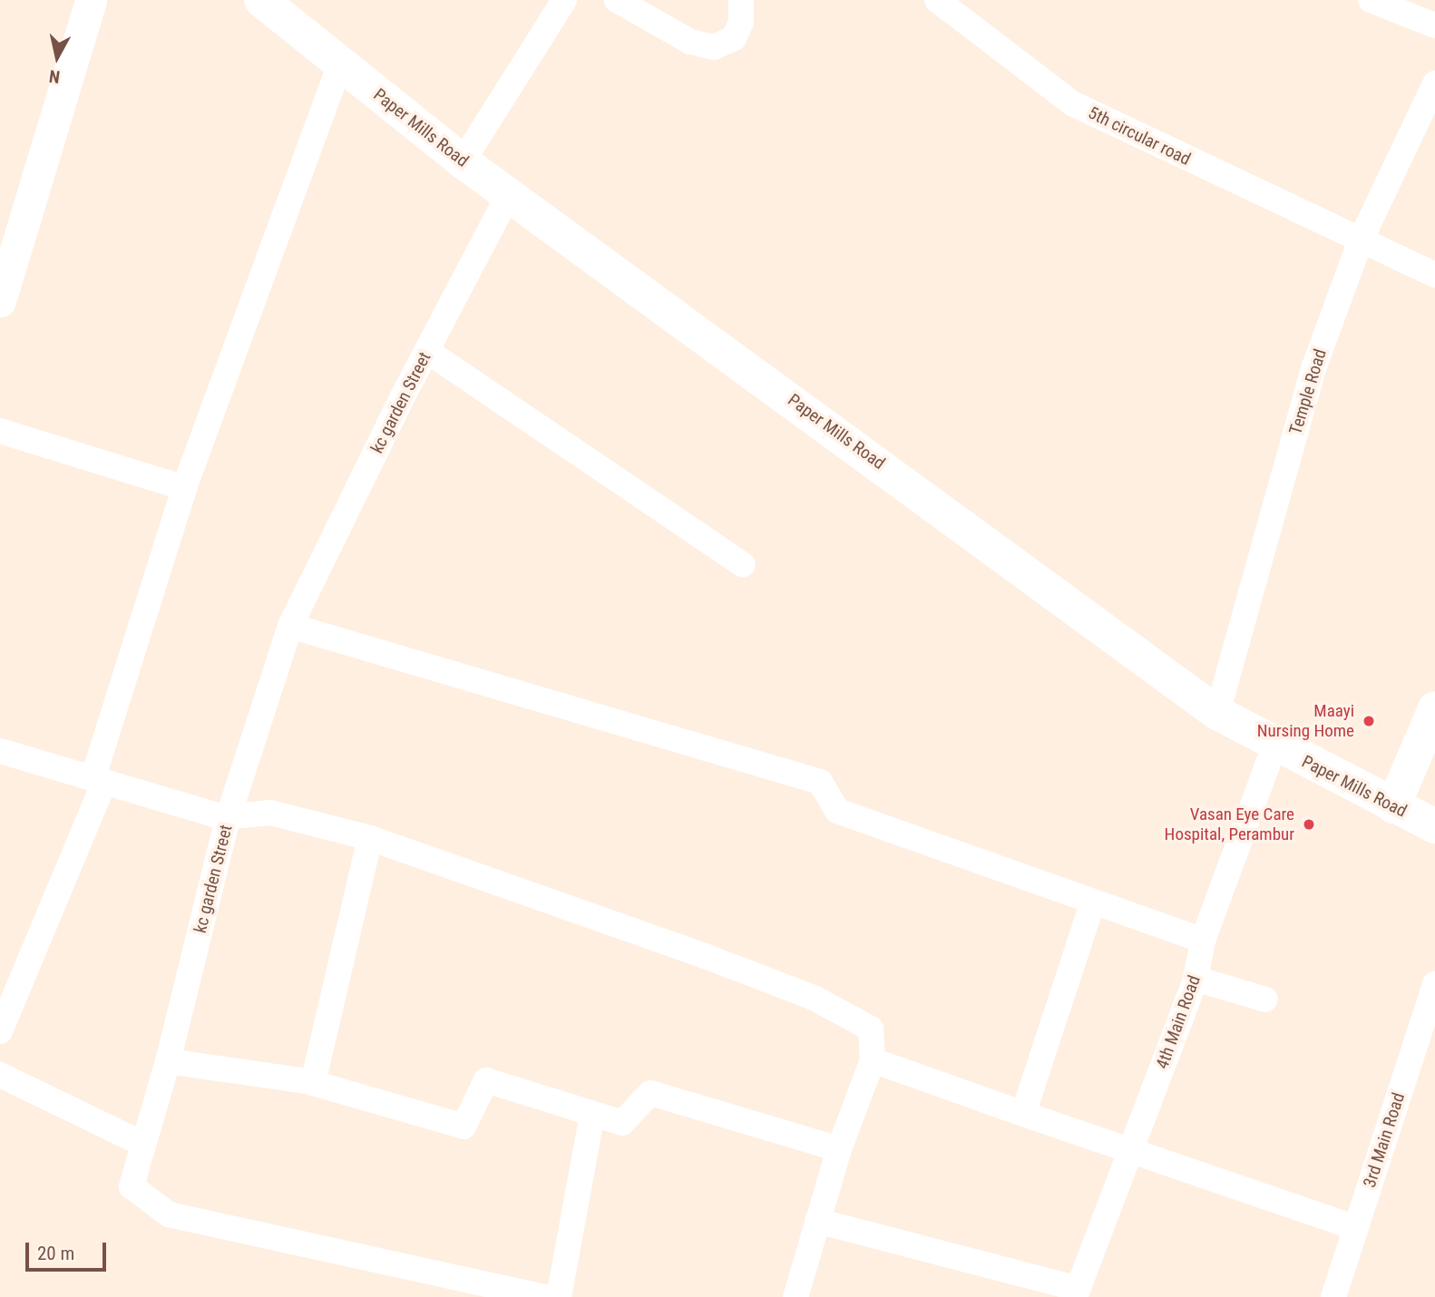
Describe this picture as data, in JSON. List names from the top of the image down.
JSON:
{
  "streets": {
    "main road": ["Paper Mills Road"],
    "street": [
      "5th circular road",
      "Temple Road",
      "kc garden Street",
      "4th Main Road",
      "3rd Main Road"
    ]
  },
  "crossings": [
    ["Paper Mills Road", "Temple Road"],
    ["Paper Mills Road", "kc garden Street"],
    ["Paper Mills Road", "4th Main Road"],
    ["5th circular road", "Temple Road"]
  ],
  "places": ["Maayi Nursing Home", "Vasan Eye Care Hospital, Perambur"],
  "scale_bar": "20 m",
  "north": "bottom"
}
